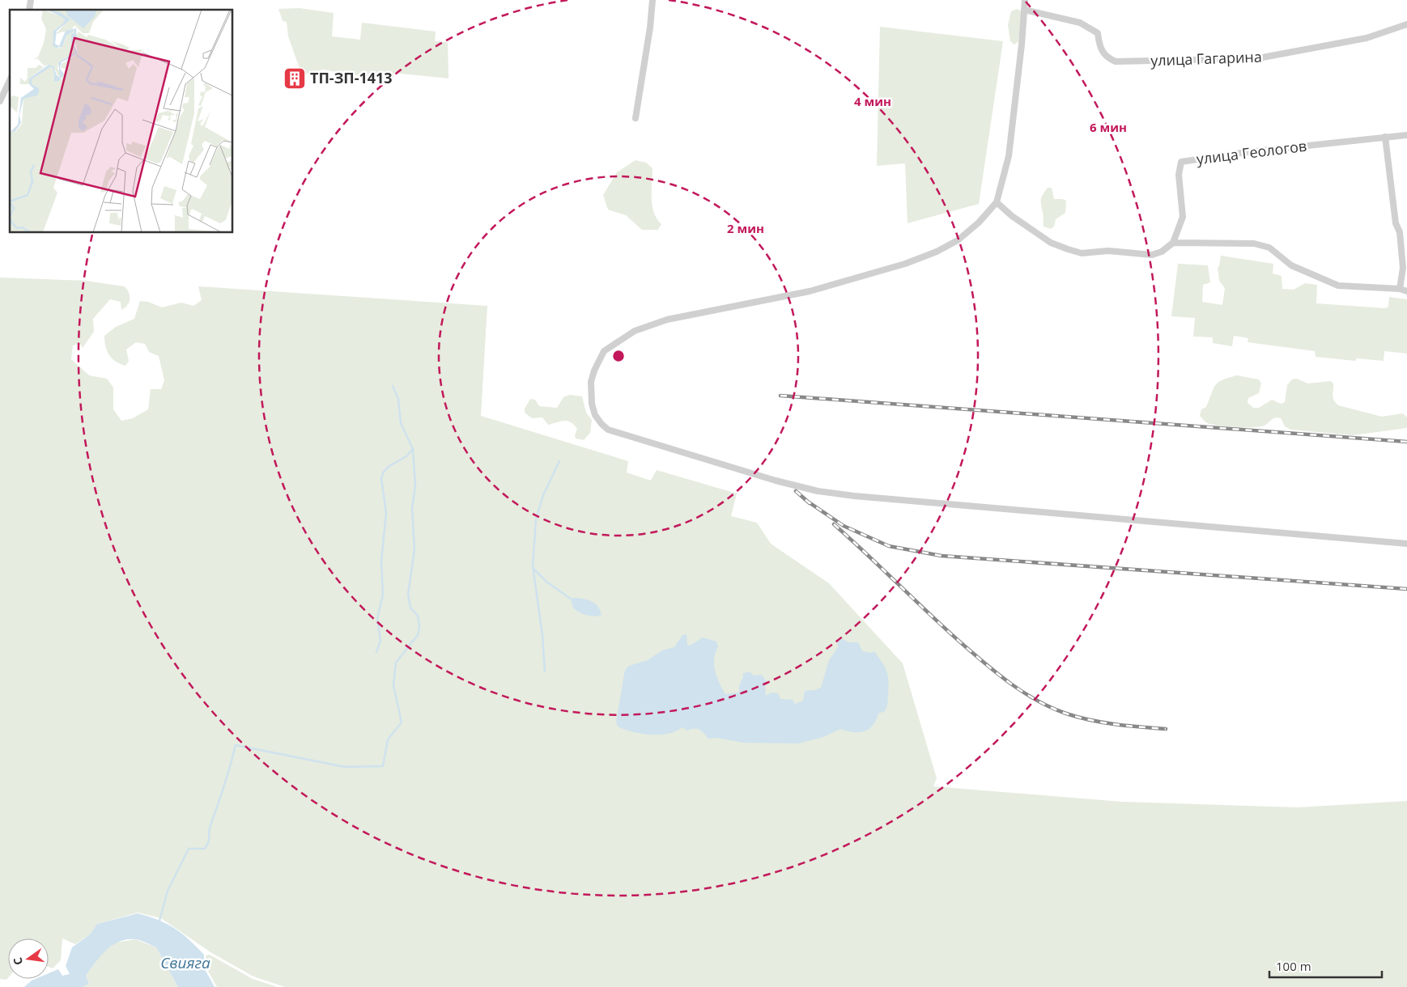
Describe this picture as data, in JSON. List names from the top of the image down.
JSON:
{
  "streets": {
    "street": ["улица Гагарина", "улица Геологов"]
  },
  "water": ["Свияга"],
  "places": {
    "building": ["ТП-ЗП-1413"]
  },
  "scale_bar": "100 m",
  "north": "left",
  "rings": ["4 мин", "6 мин", "2 мин"]
}
